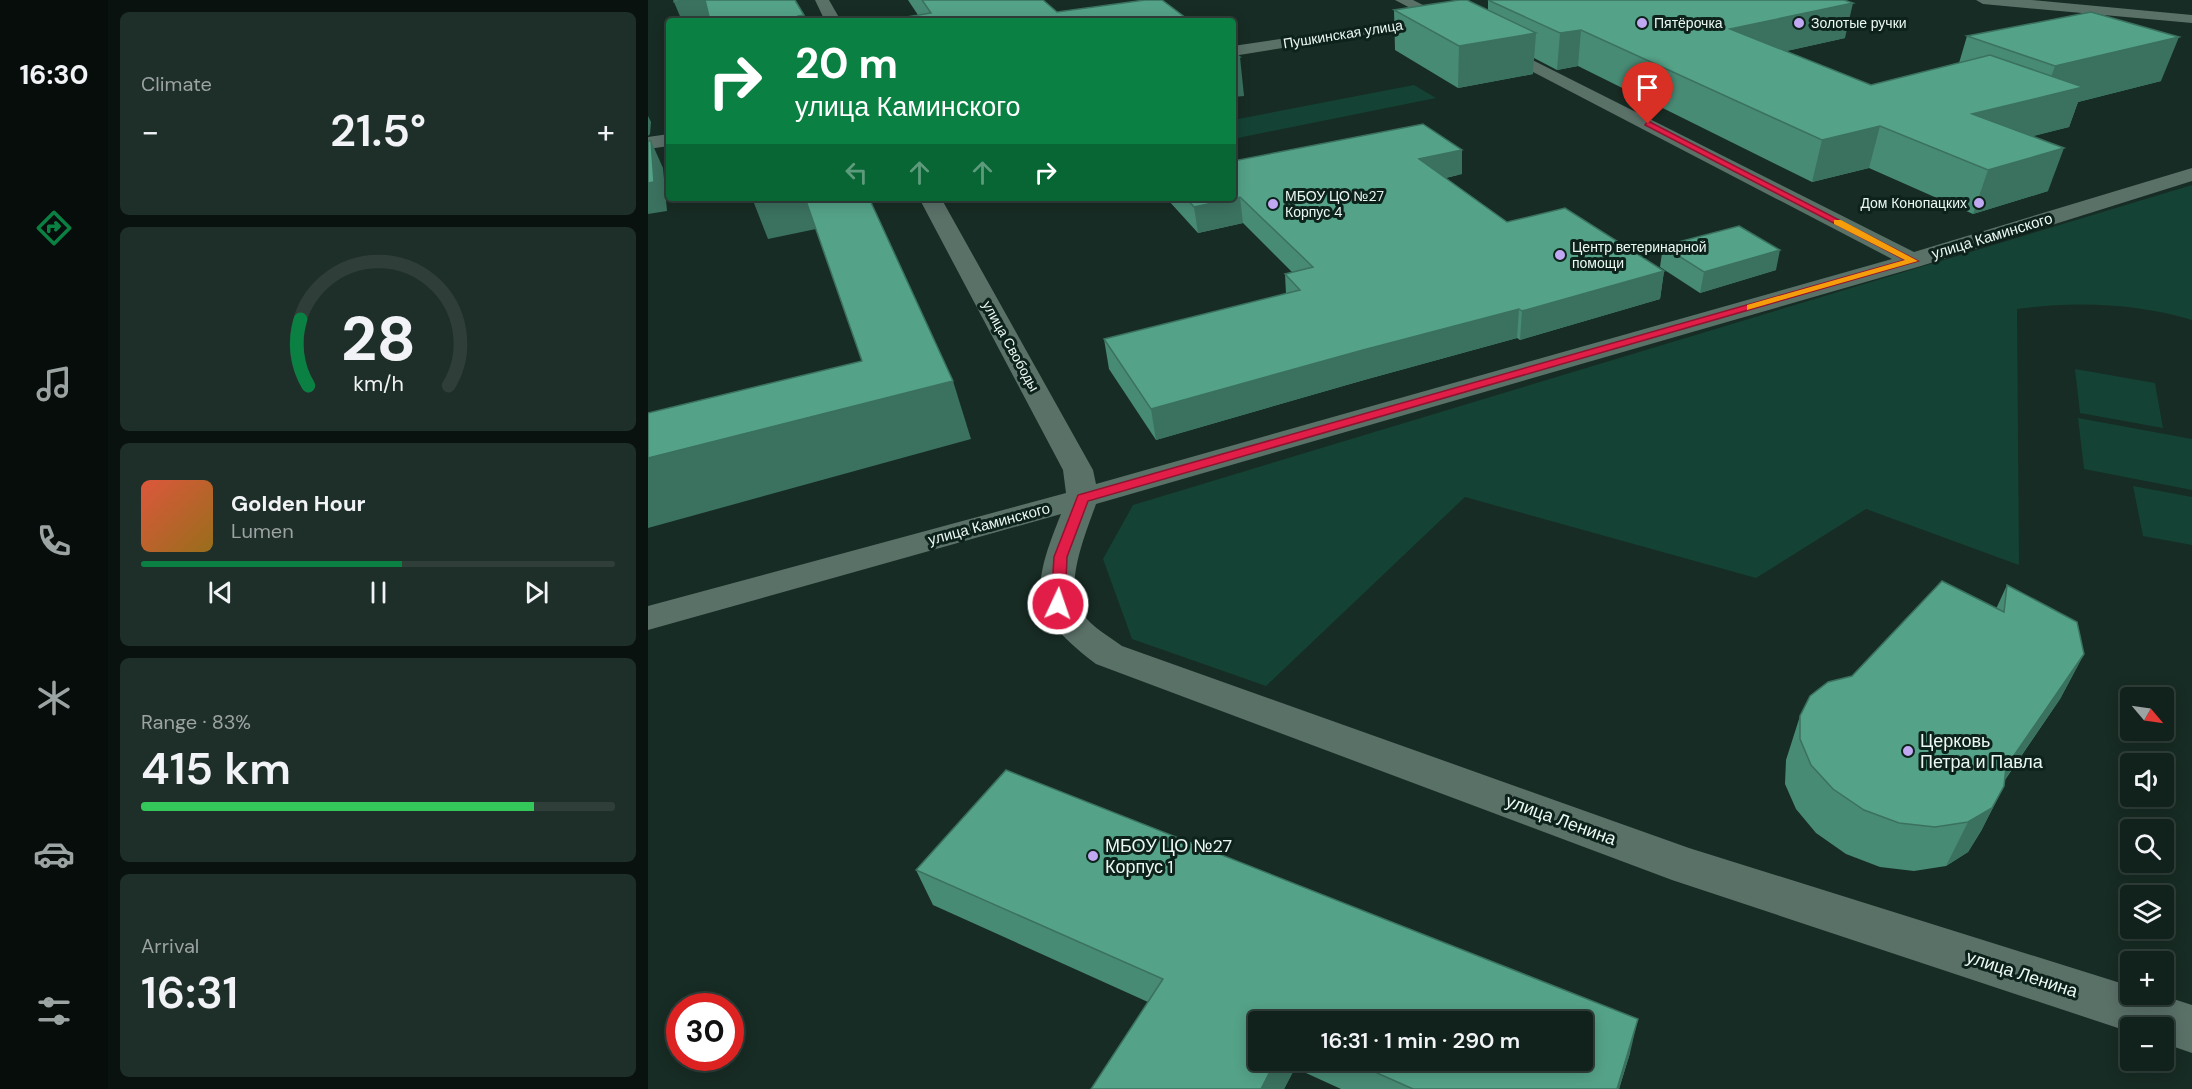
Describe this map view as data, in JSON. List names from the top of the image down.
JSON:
{
  "streets": {
    "street": [
      "Пушкинская улица",
      "улица Каминского",
      "улица Свободы",
      "улица Ленина"
    ]
  },
  "crossings": [
    ["улица Каминского", "улица Свободы"],
    ["улица Каминского", "улица Ленина"],
    ["улица Свободы", "улица Ленина"]
  ],
  "places": [
    "Пятёрочка",
    "Золотые ручки",
    "Дом Конопацких",
    "МБОУ ЦО №27 Корпус 4",
    "Центр ветеринарной помощи",
    "Церковь Петра и Павла",
    "МБОУ ЦО №27 Корпус 1"
  ],
  "north": "bottom right",
  "page": {
    "tabs": "16:30",
    "tile": [
      "Climate",
      ["Range · 83%", "415 km"],
      ["Arrival", "16:31"]
    ],
    "turn": ["20 m", "улица Каминского"],
    "heat": ["−", "21.5°", "+"],
    "song": ["Golden Hour", "Lumen"],
    "map_buttons": ["+", "−"],
    "limit": "30",
    "trip": "16:31 · 1 min · 290 m",
    "gauge": ["28", "km/h"]
  }
}
